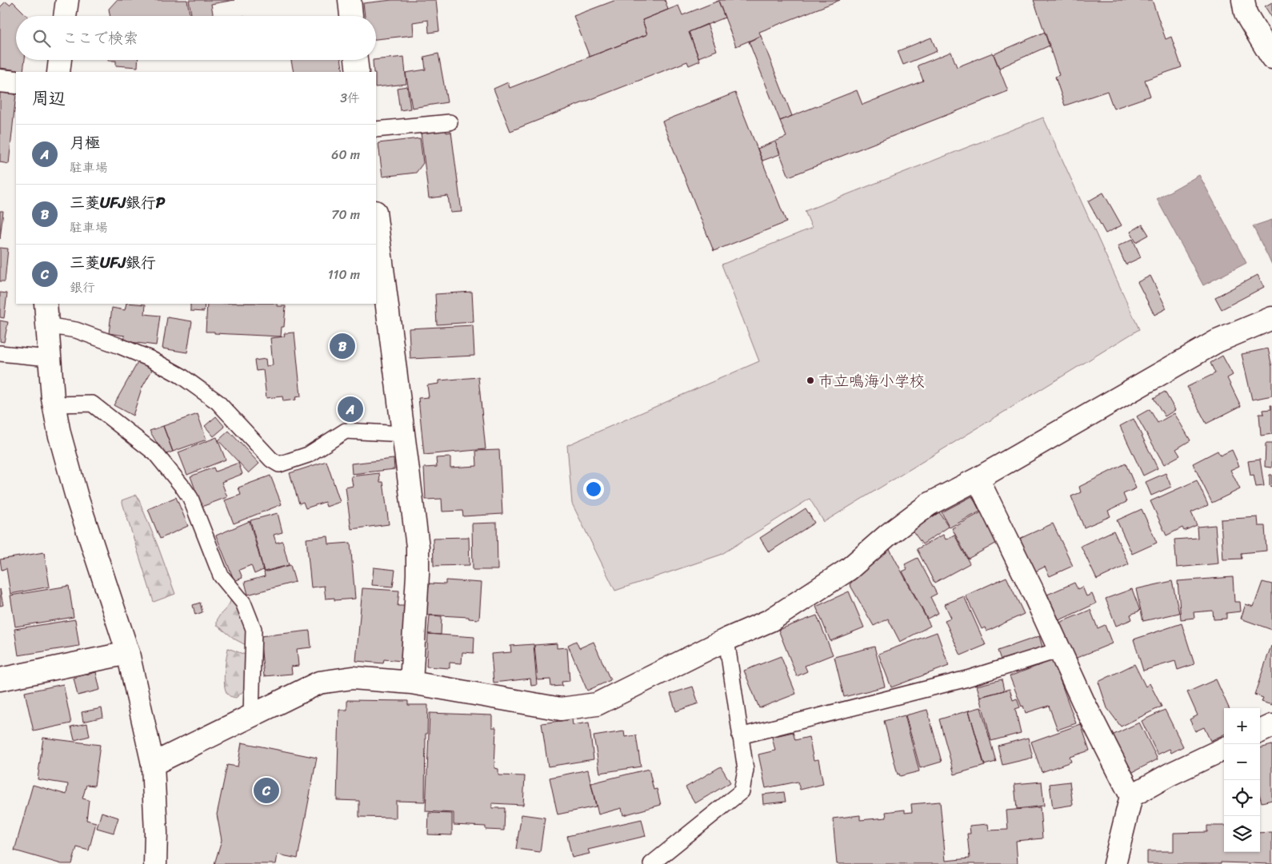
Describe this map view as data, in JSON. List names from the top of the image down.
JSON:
{
  "places": ["市立鳴海小学校"],
  "page": {
    "search": "ここで検索",
    "heading": ["周辺", "3件"],
    "list": [
      {
        "mark": "A",
        "name": "月極",
        "note": "駐車場",
        "value": "60 m"
      },
      {
        "mark": "B",
        "name": "三菱UFJ銀行P",
        "note": "駐車場",
        "value": "70 m"
      },
      {
        "mark": "C",
        "name": "三菱UFJ銀行",
        "note": "銀行",
        "value": "110 m"
      }
    ],
    "pins": ["B", "A", "C"],
    "map_buttons": ["+", "−"]
  }
}
